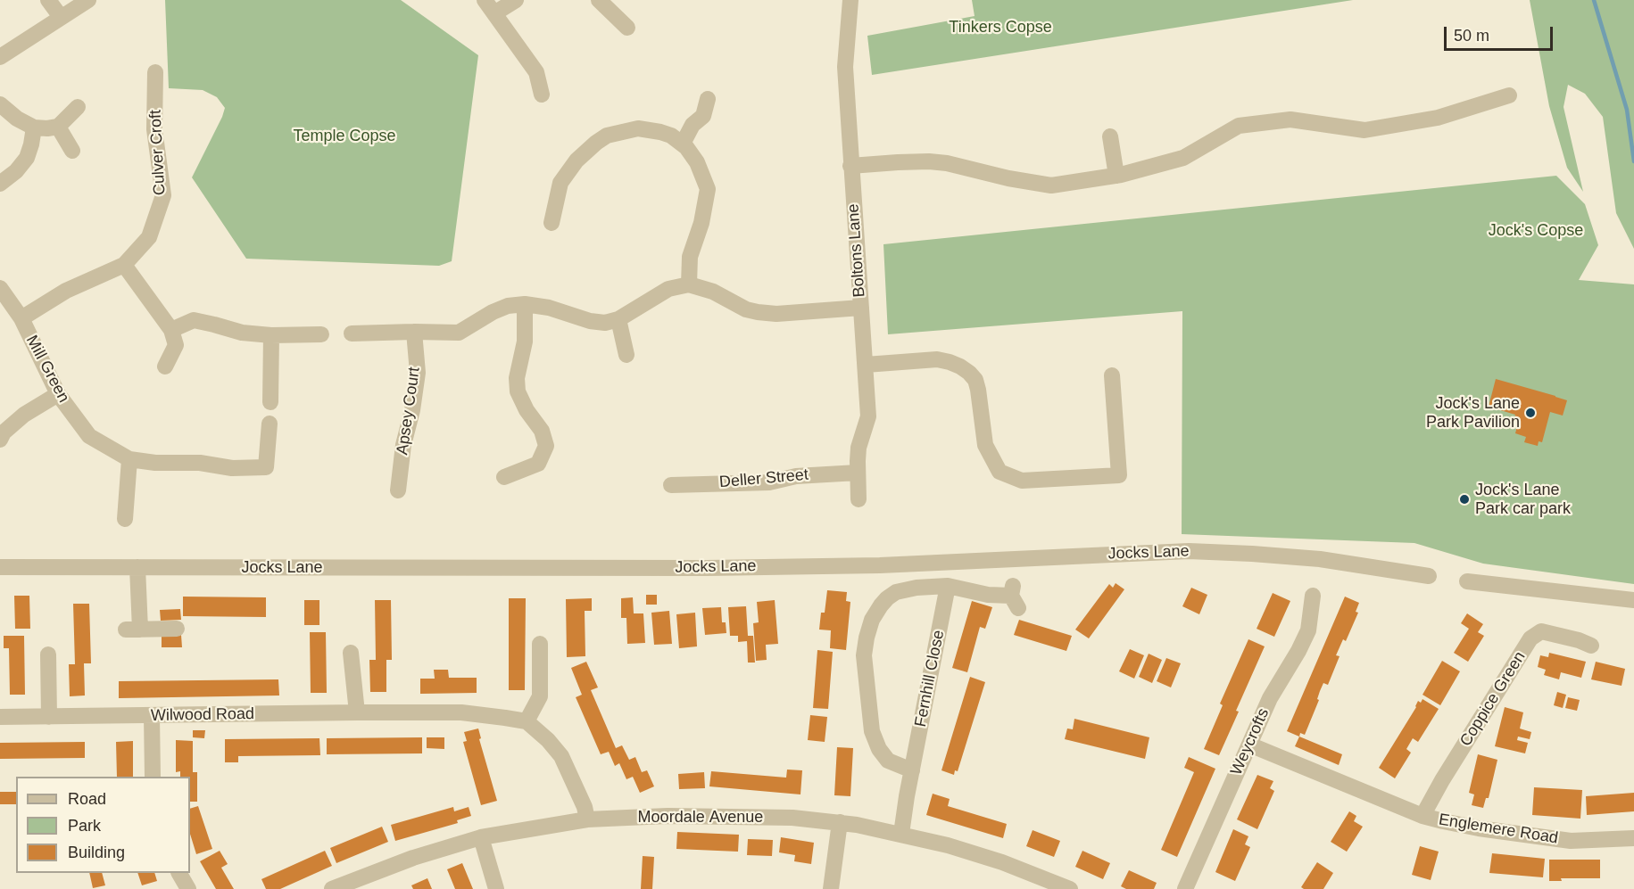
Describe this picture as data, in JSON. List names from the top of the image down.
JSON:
{
  "streets": {
    "street": [
      "Culver Croft",
      "Boltons Lane",
      "Mill Green",
      "Apsey Court",
      "Deller Street",
      "Jocks Lane",
      "Fernhill Close",
      "Coppice Green",
      "Wilwood Road",
      "Weycrofts",
      "Moordale Avenue",
      "Englemere Road"
    ]
  },
  "crossings": [
    ["Culver Croft", "Mill Green"],
    ["Boltons Lane", "Deller Street"],
    ["Fernhill Close", "Moordale Avenue"],
    ["Coppice Green", "Englemere Road"],
    ["Weycrofts", "Englemere Road"]
  ],
  "parks": ["Tinkers Copse", "Temple Copse", "Jock's Copse"],
  "places": ["Jock's Lane Park Pavilion", "Jock's Lane Park car park"],
  "legend": ["Road", "Park", "Building"],
  "scale_bar": "50 m"
}
